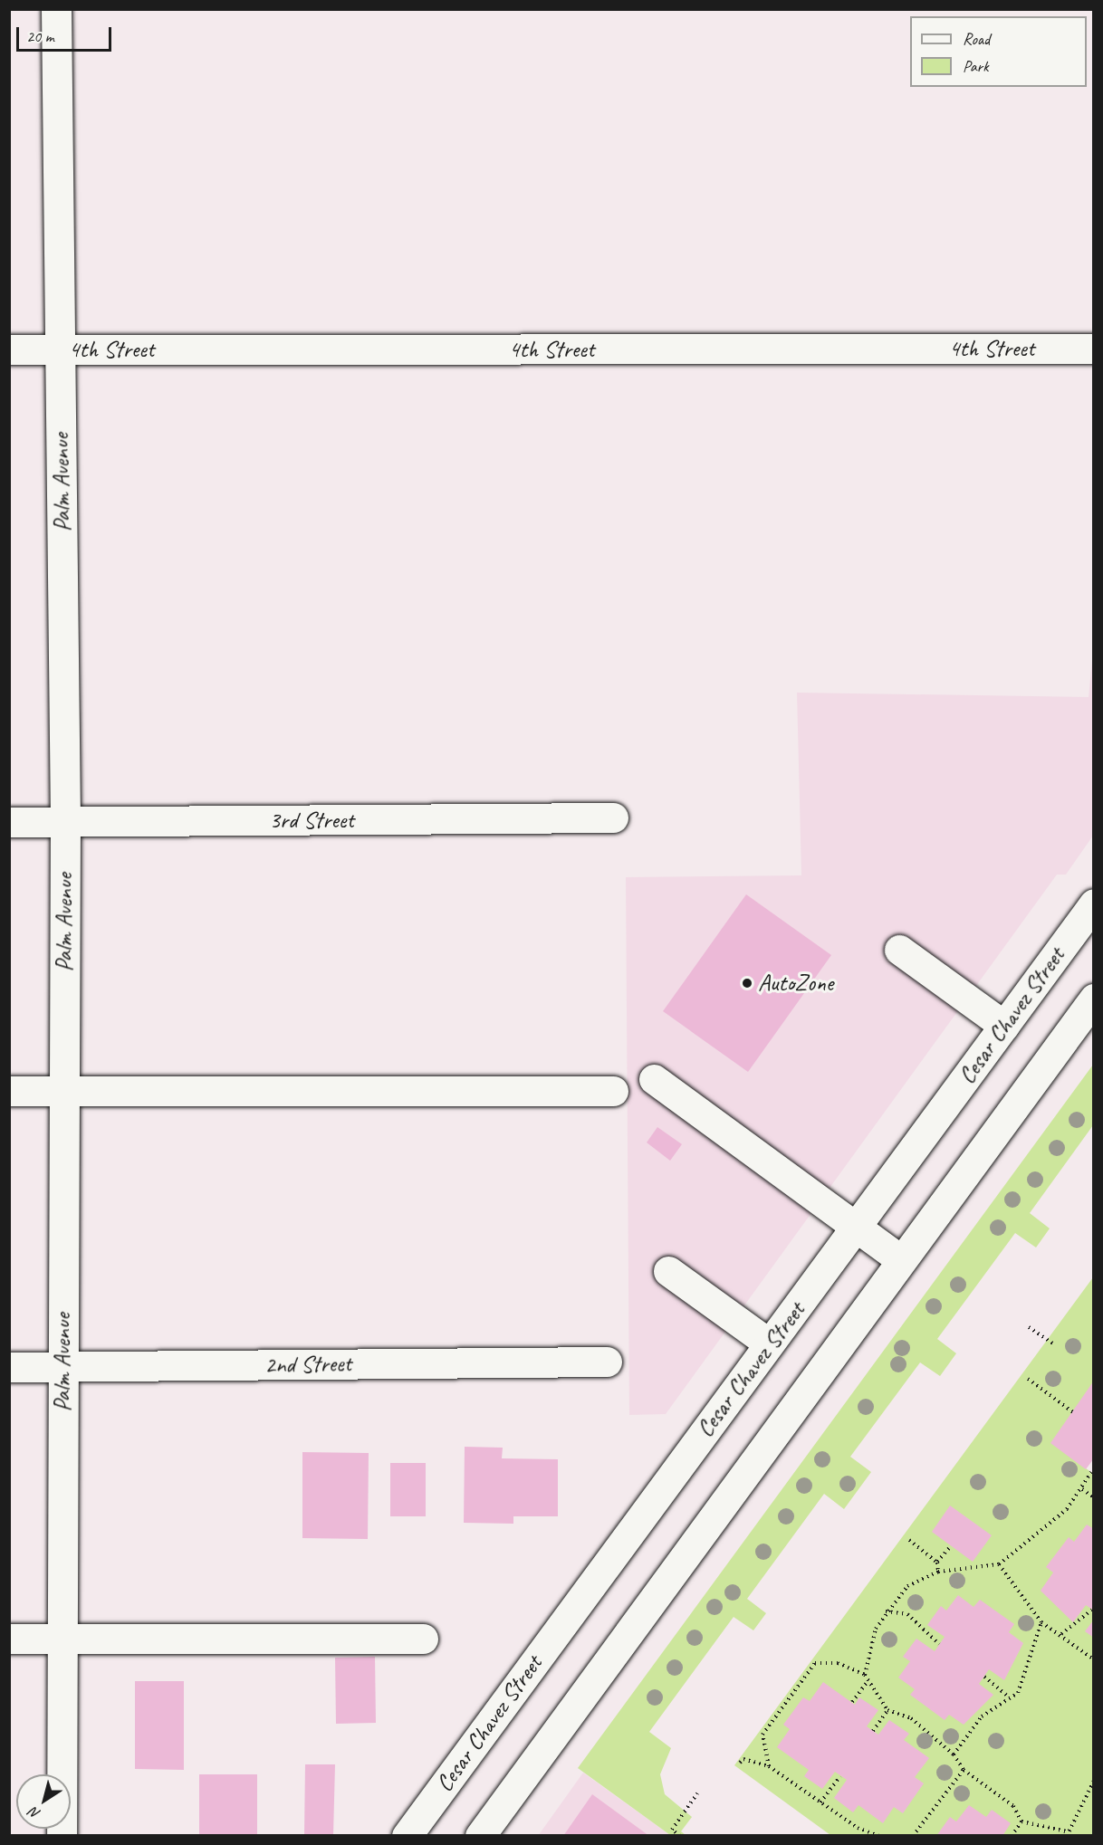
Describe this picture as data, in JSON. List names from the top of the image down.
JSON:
{
  "streets": {
    "street": [
      "4th Street",
      "Palm Avenue",
      "3rd Street",
      "Cesar Chavez Street",
      "2nd Street"
    ]
  },
  "crossings": [
    ["4th Street", "Palm Avenue"],
    ["Palm Avenue", "3rd Street"],
    ["Palm Avenue", "2nd Street"]
  ],
  "places": ["AutoZone"],
  "legend": ["Road", "Park"],
  "scale_bar": "20 m",
  "north": "bottom left"
}
